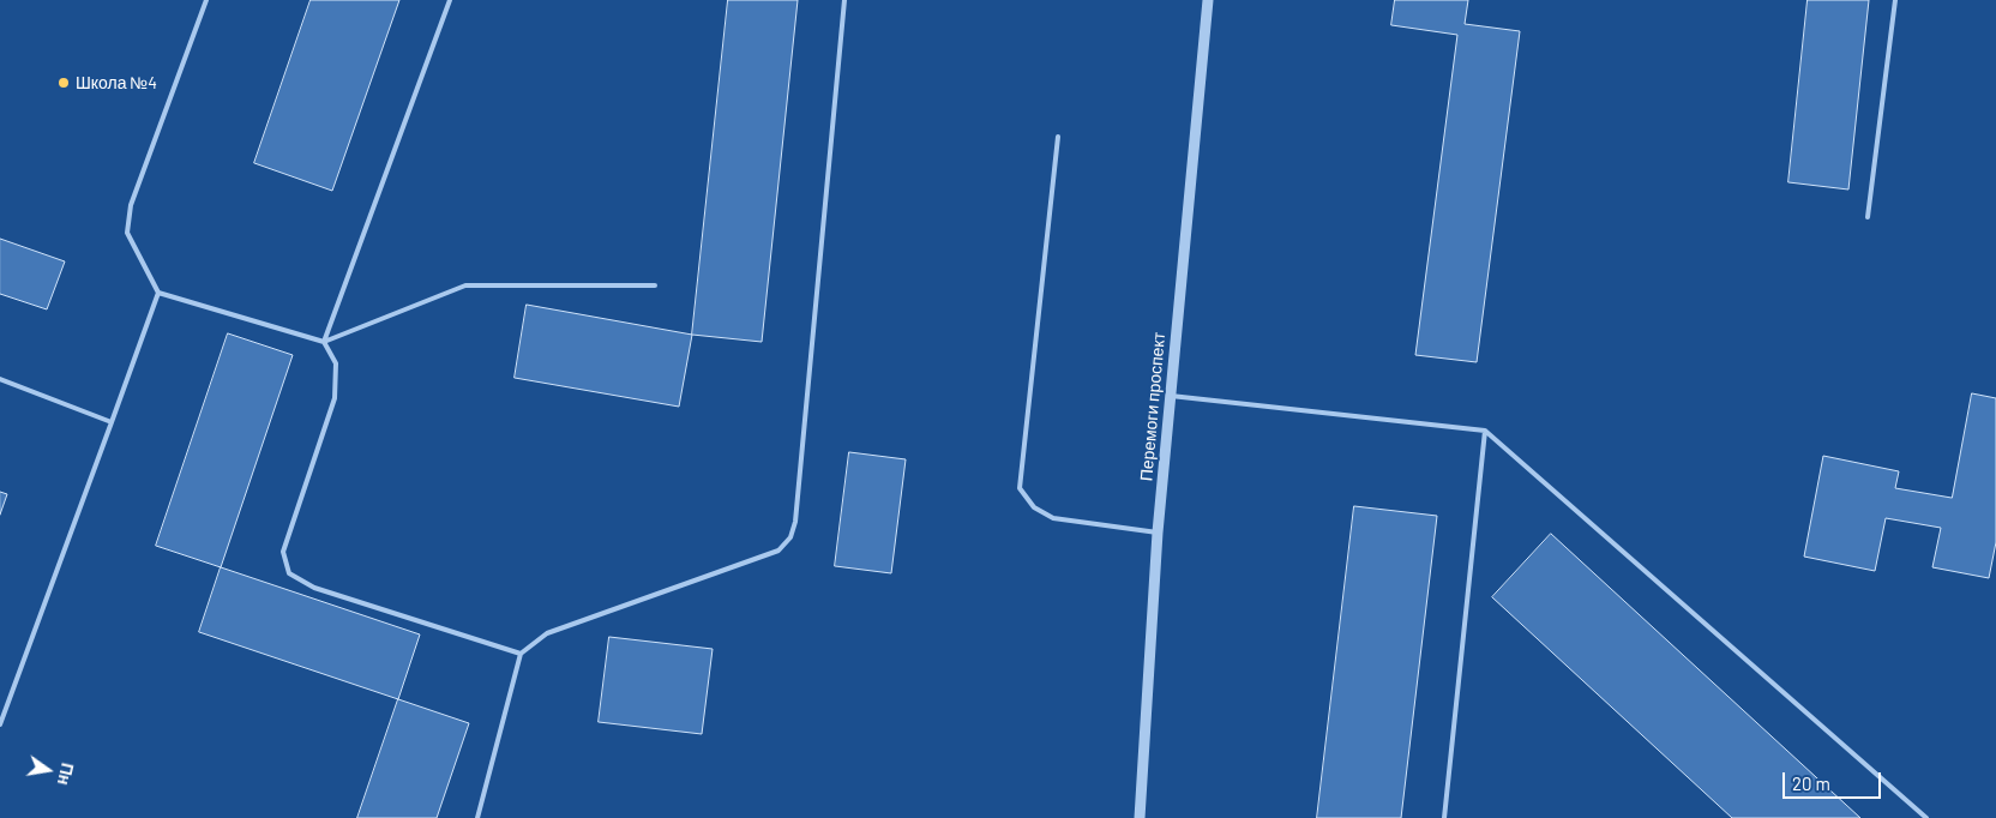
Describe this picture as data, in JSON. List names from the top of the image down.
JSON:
{
  "streets": {
    "street": ["Перемоги проспект"]
  },
  "places": ["Школа №4"],
  "scale_bar": "20 m",
  "north": "right"
}
